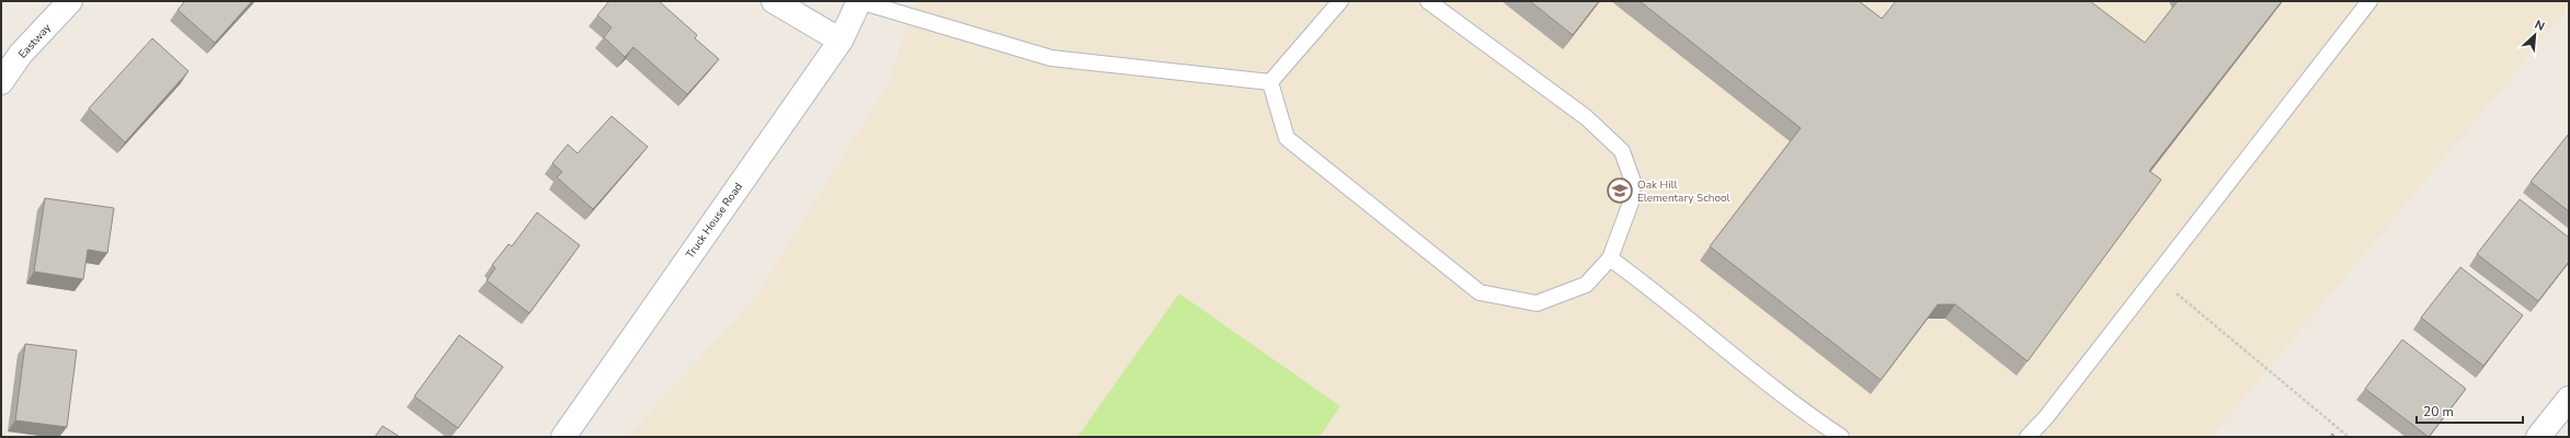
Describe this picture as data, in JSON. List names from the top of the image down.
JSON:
{
  "streets": {
    "street": ["Eastway", "Truck House Road"]
  },
  "places": {
    "school or university": ["Oak Hill Elementary School"]
  },
  "scale_bar": "20 m",
  "north": "top right"
}
